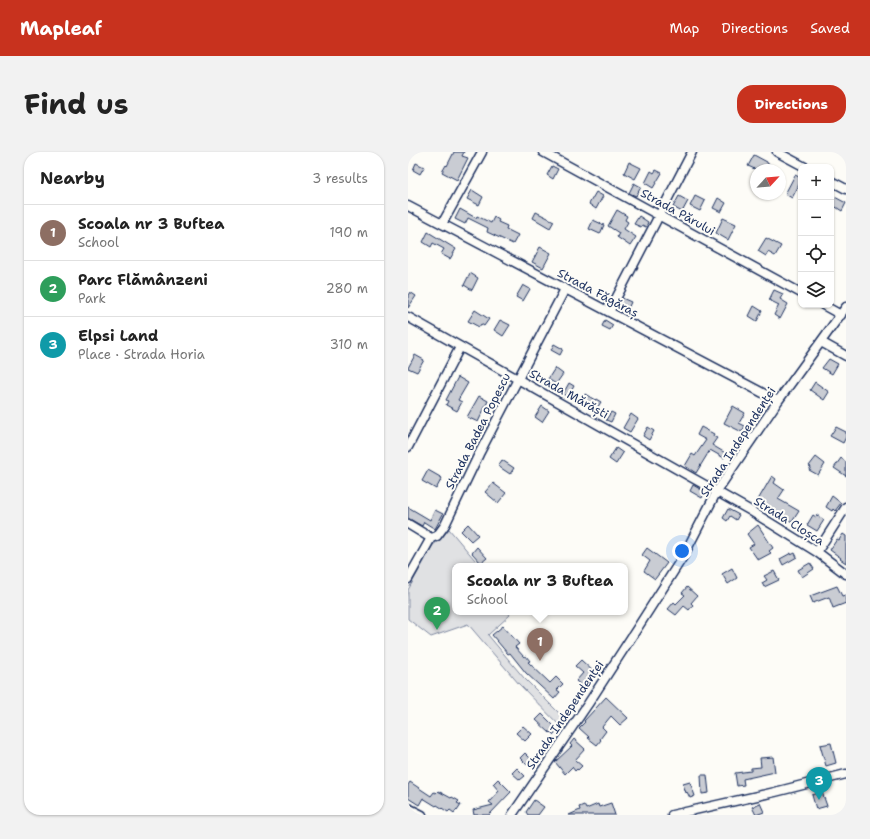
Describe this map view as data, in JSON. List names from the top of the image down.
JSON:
{
  "streets": {
    "street": [
      "Strada Părului",
      "Strada Făgăraș",
      "Strada Mărăști",
      "Strada Badea Popescu",
      "Strada Independenței",
      "Strada Cloșca"
    ]
  },
  "crossings": [
    ["Strada Făgăraș", "Strada Badea Popescu"],
    ["Strada Făgăraș", "Strada Independenței"],
    ["Strada Mărăști", "Strada Badea Popescu"],
    ["Strada Mărăști", "Strada Independenței"],
    ["Strada Mărăști", "Strada Cloșca"],
    ["Strada Independenței", "Strada Cloșca"]
  ],
  "north": "top right",
  "page": {
    "header": "Mapleaf",
    "nav": ["Map", "Directions", "Saved"],
    "title": "Find us",
    "buttons": "Directions",
    "heading": ["Nearby", "3 results"],
    "map_buttons": ["+", "−"],
    "list": [
      {
        "mark": "1",
        "name": "Scoala nr 3 Buftea",
        "note": "School",
        "value": "190 m"
      },
      {
        "mark": "2",
        "name": "Parc Flămânzeni",
        "note": "Park",
        "value": "280 m"
      },
      {
        "mark": "3",
        "name": "Elpsi Land",
        "note": "Place · Strada Horia",
        "value": "310 m"
      }
    ],
    "popup": ["Scoala nr 3 Buftea", "School"],
    "pins": ["2", "1", "3"]
  }
}
